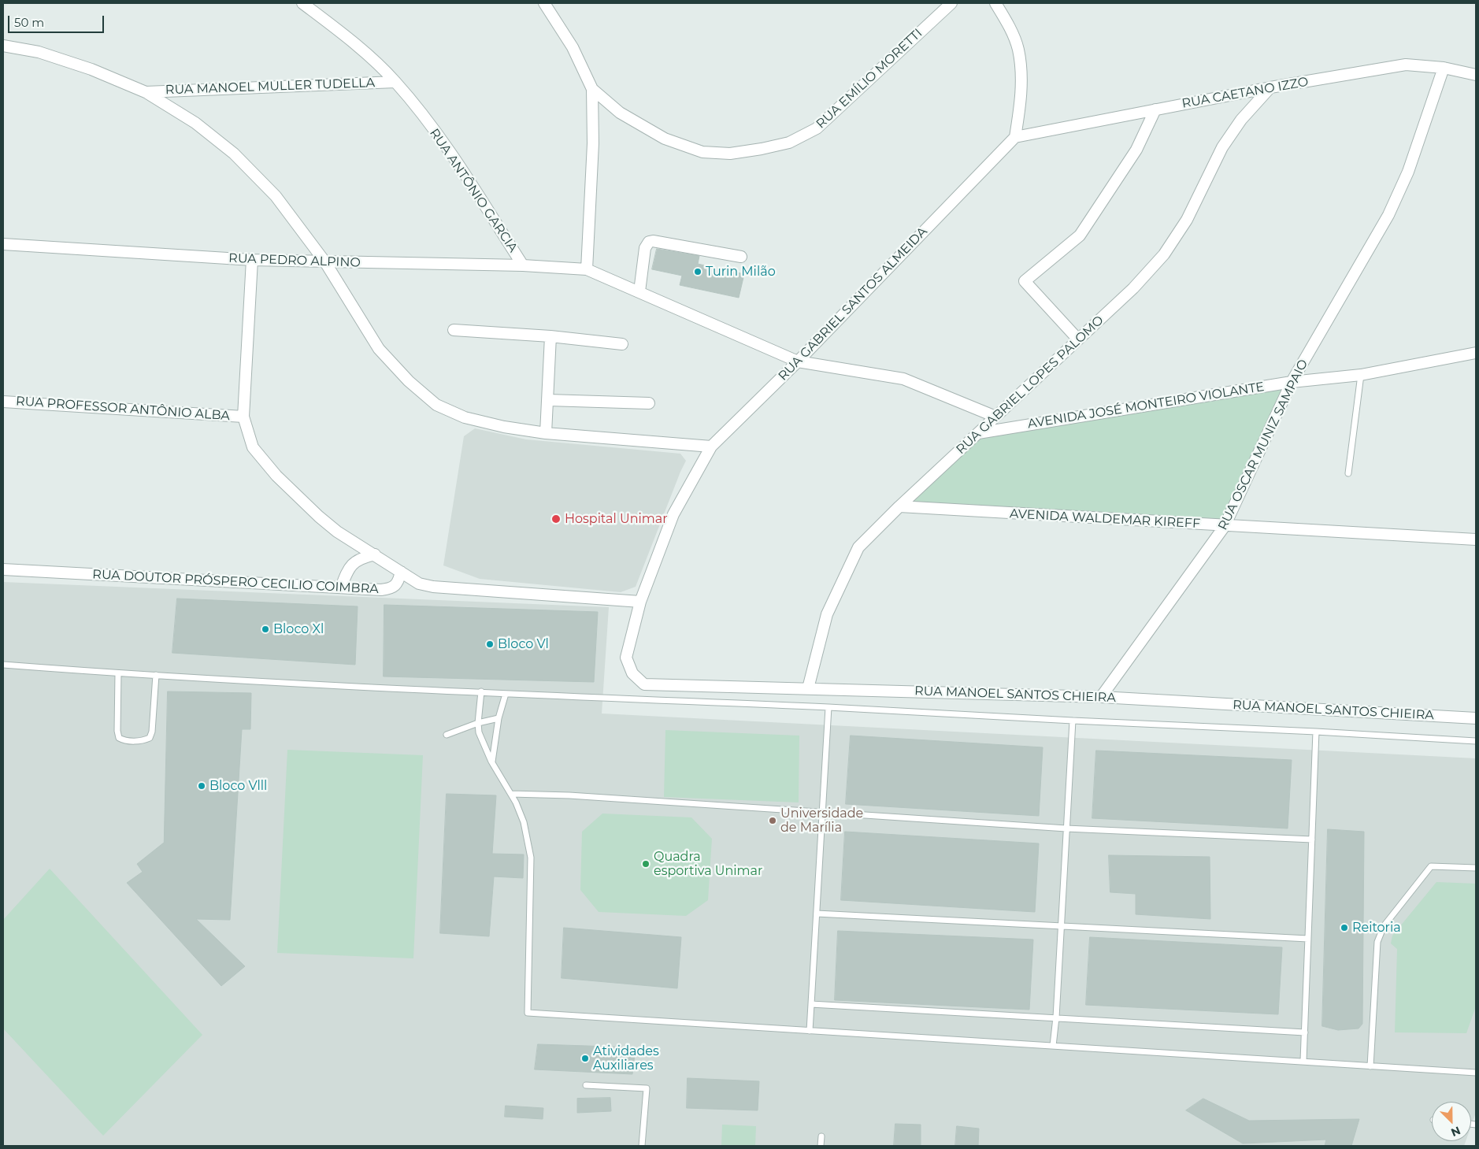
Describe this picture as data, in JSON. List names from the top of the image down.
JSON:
{
  "streets": {
    "street": [
      "RUA EMÍLIO MORETTI",
      "RUA MANOEL MULLER TUDELLA",
      "RUA CAETANO IZZO",
      "RUA ANTÔNIO GARCIA",
      "RUA PEDRO ALPINO",
      "RUA GABRIEL SANTOS ALMEIDA",
      "RUA GABRIEL LOPES PALOMO",
      "AVENIDA JOSÉ MONTEIRO VIOLANTE",
      "RUA PROFESSOR ANTÔNIO ALBA",
      "RUA OSCAR MUNIZ SAMPAIO",
      "AVENIDA WALDEMAR KIREFF",
      "RUA DOUTOR PRÓSPERO CECILIO COIMBRA",
      "RUA MANOEL SANTOS CHIEIRA"
    ]
  },
  "crossings": [
    ["RUA MANOEL MULLER TUDELLA", "RUA ANTÔNIO GARCIA"],
    ["RUA CAETANO IZZO", "RUA GABRIEL SANTOS ALMEIDA"],
    ["RUA CAETANO IZZO", "RUA GABRIEL LOPES PALOMO"],
    ["RUA CAETANO IZZO", "RUA OSCAR MUNIZ SAMPAIO"],
    ["RUA ANTÔNIO GARCIA", "RUA PEDRO ALPINO"],
    ["RUA GABRIEL SANTOS ALMEIDA", "RUA MANOEL SANTOS CHIEIRA"],
    ["RUA GABRIEL LOPES PALOMO", "AVENIDA JOSÉ MONTEIRO VIOLANTE"],
    ["RUA GABRIEL LOPES PALOMO", "AVENIDA WALDEMAR KIREFF"],
    ["RUA GABRIEL LOPES PALOMO", "RUA MANOEL SANTOS CHIEIRA"],
    ["AVENIDA JOSÉ MONTEIRO VIOLANTE", "RUA OSCAR MUNIZ SAMPAIO"],
    ["RUA OSCAR MUNIZ SAMPAIO", "AVENIDA WALDEMAR KIREFF"],
    ["RUA OSCAR MUNIZ SAMPAIO", "RUA MANOEL SANTOS CHIEIRA"]
  ],
  "places": [
    "Turin Milão",
    "Hospital Unimar",
    "Bloco Xl",
    "Bloco Vl",
    "Bloco Vlll",
    "Universidade de Marília",
    "Quadra esportiva Unimar",
    "Reitoria",
    "Atividades Auxiliares"
  ],
  "scale_bar": "50 m",
  "north": "bottom right"
}
